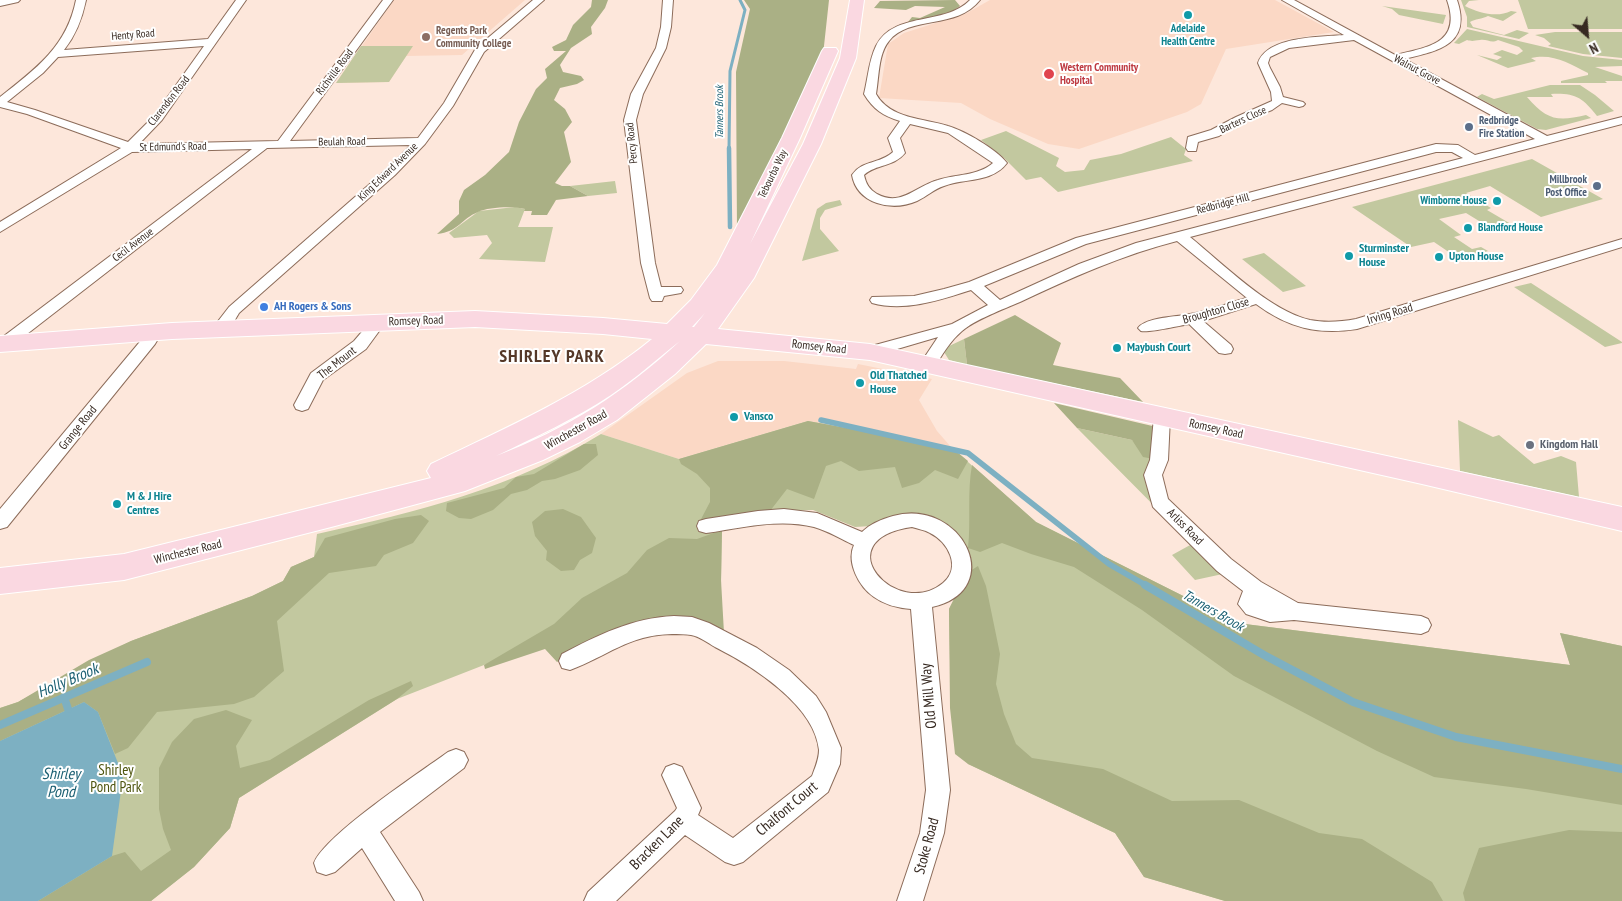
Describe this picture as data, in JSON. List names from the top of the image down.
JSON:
{
  "streets": {
    "main road": ["Tebourba Way", "Romsey Road", "Winchester Road"],
    "street": [
      "Henty Road",
      "Walnut Grove",
      "Richville Road",
      "Clarendon Road",
      "Barters Close",
      "Beulah Road",
      "Percy Road",
      "St Edmund's Road",
      "King Edward Avenue",
      "Redbridge Hill",
      "Cecil Avenue",
      "Broughton Close",
      "Irving Road",
      "The Mount",
      "Grange Road",
      "Arliss Road",
      "Old Mill Way",
      "Chalfont Court",
      "Bracken Lane",
      "Stoke Road"
    ]
  },
  "crossings": [
    ["Henty Road", "Clarendon Road"],
    ["Walnut Grove", "Barters Close"],
    ["Walnut Grove", "Redbridge Hill"],
    ["Richville Road", "Beulah Road"],
    ["Clarendon Road", "St Edmund's Road"],
    ["Beulah Road", "St Edmund's Road"],
    ["Beulah Road", "King Edward Avenue"],
    ["Beulah Road", "Cecil Avenue"],
    ["St Edmund's Road", "Cecil Avenue"],
    ["King Edward Avenue", "Romsey Road"],
    ["Tebourba Way", "Romsey Road"],
    ["Tebourba Way", "Winchester Road"],
    ["Redbridge Hill", "Irving Road"],
    ["Redbridge Hill", "Romsey Road"],
    ["Cecil Avenue", "Romsey Road"],
    ["Broughton Close", "Irving Road"],
    ["Romsey Road", "The Mount"],
    ["Romsey Road", "Grange Road"],
    ["Romsey Road", "Winchester Road"],
    ["Romsey Road", "Arliss Road"],
    ["Old Mill Way", "Stoke Road"],
    ["Chalfont Court", "Bracken Lane"]
  ],
  "districts": ["SHIRLEY PARK"],
  "water": ["Tanners Brook", "Holly Brook", "Shirley Pond"],
  "parks": ["Shirley Pond Park"],
  "places": [
    "Adelaide Health Centre",
    "Regents Park Community College",
    "Western Community Hospital",
    "Redbridge Fire Station",
    "Millbrook Post Office",
    "Wimborne House",
    "Blandford House",
    "Sturminster House",
    "Upton House",
    "AH Rogers & Sons",
    "Maybush Court",
    "Old Thatched House",
    "Vansco",
    "Kingdom Hall",
    "M & J Hire Centres"
  ],
  "north": "bottom right"
}
